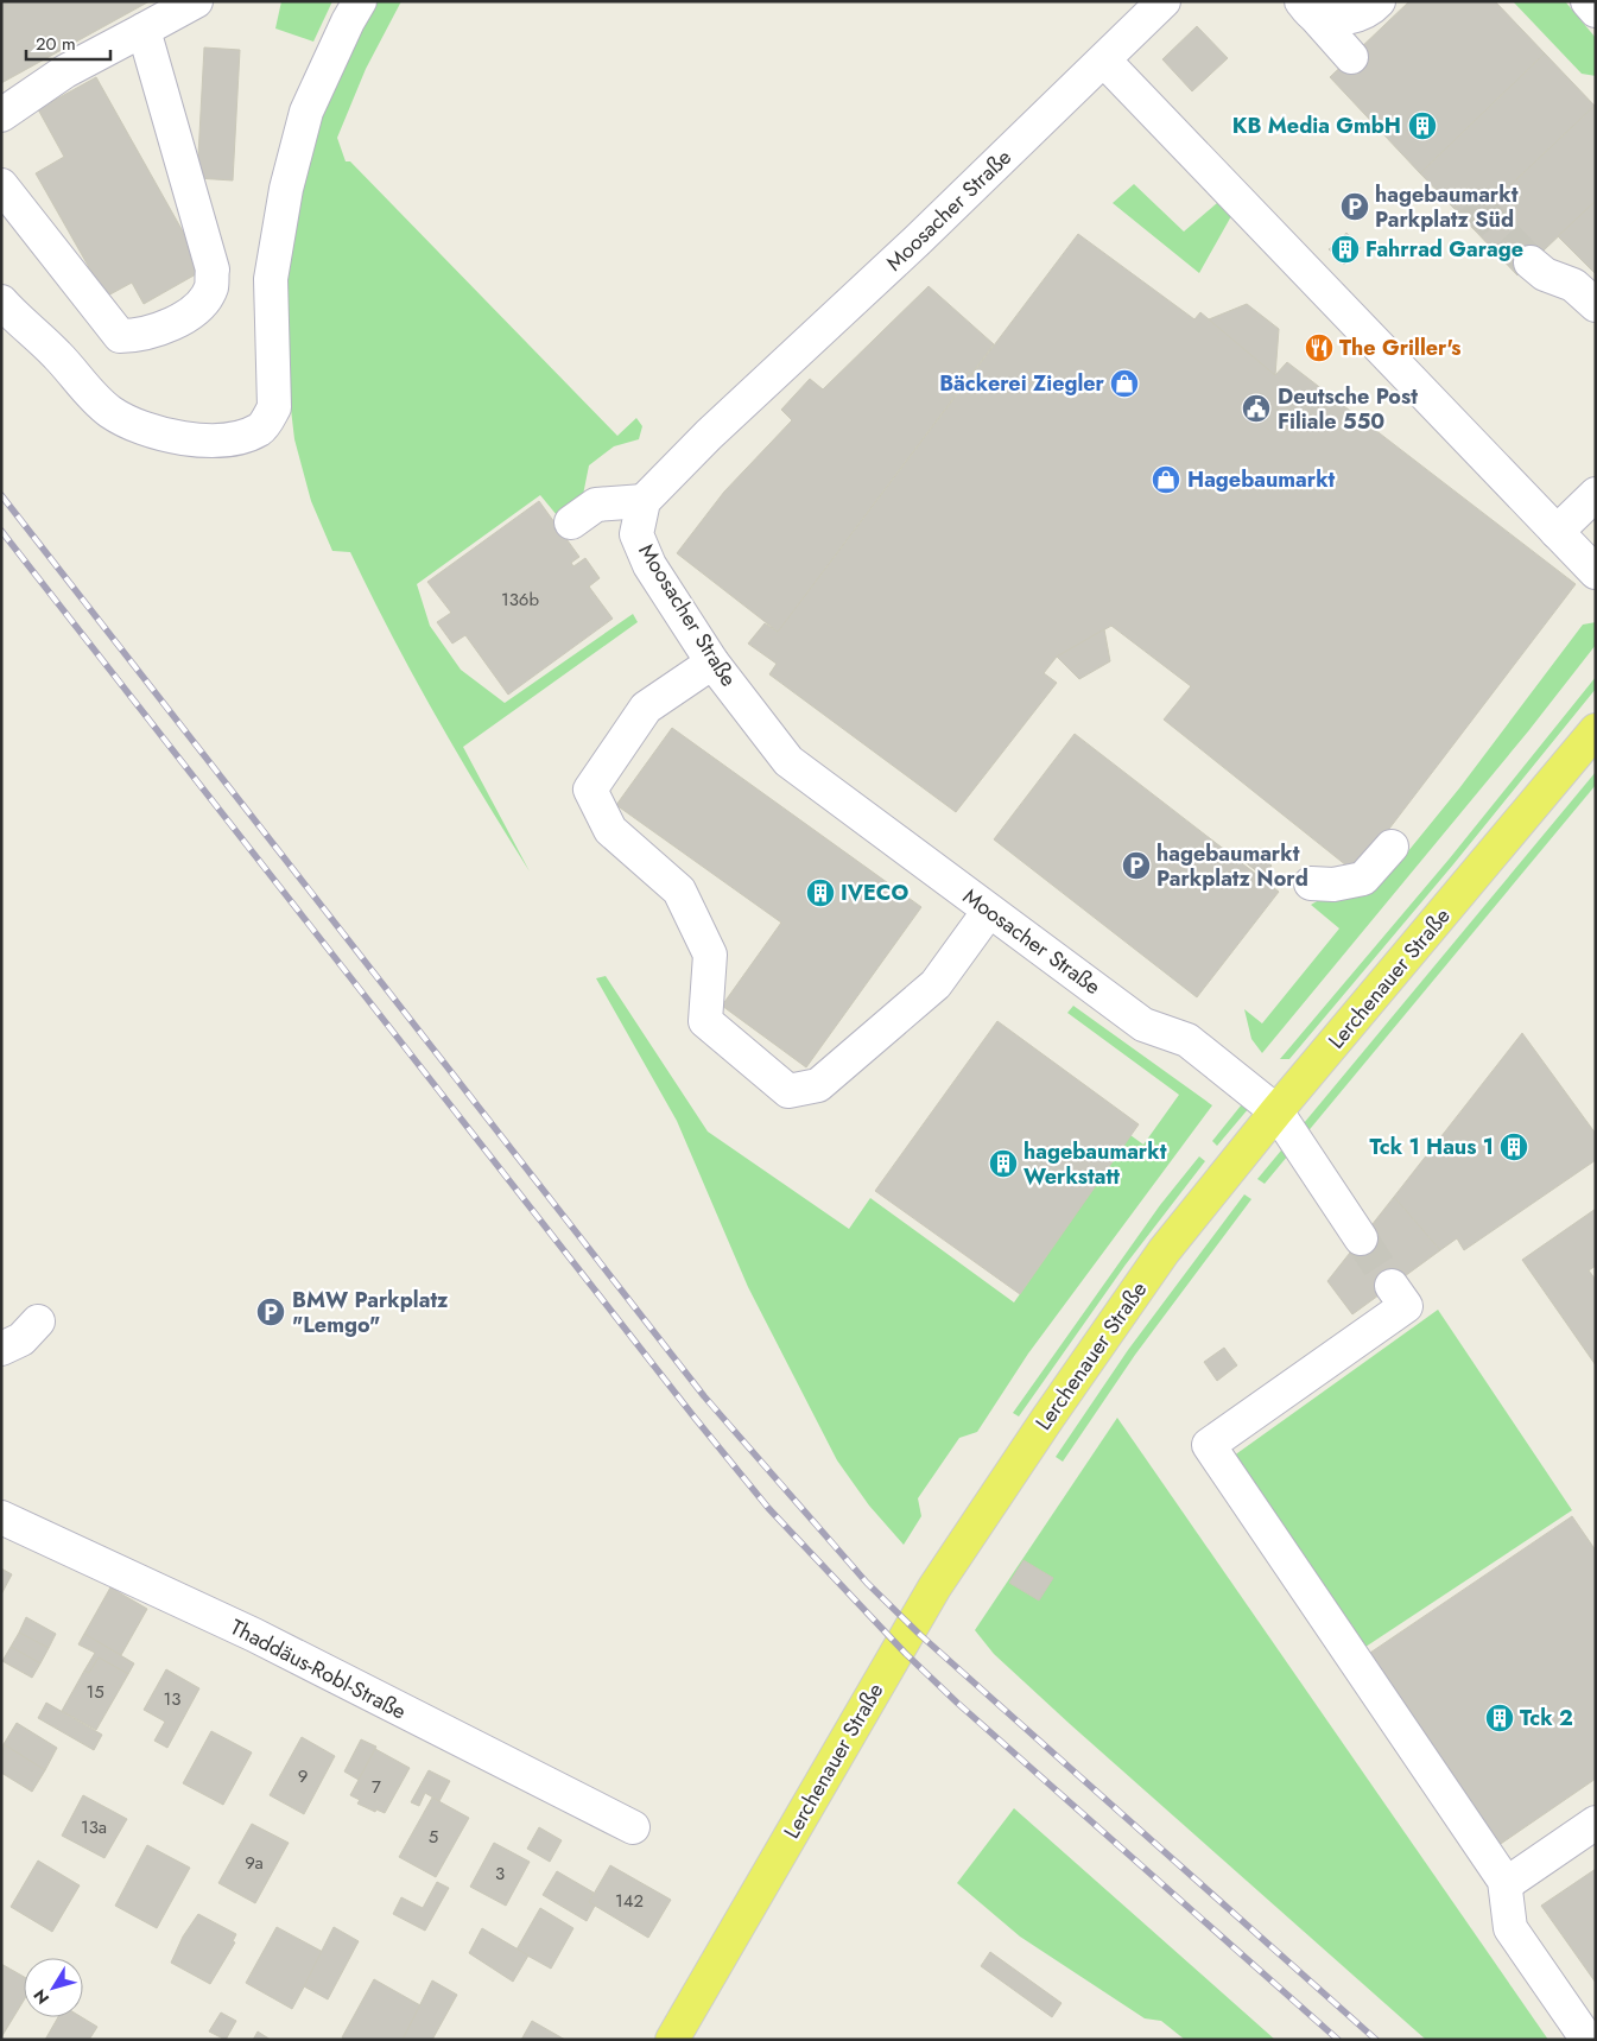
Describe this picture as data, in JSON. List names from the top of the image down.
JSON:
{
  "streets": {
    "main road": ["Lerchenauer Straße"],
    "street": ["Moosacher Straße", "Thaddäus-Robl-Straße"]
  },
  "crossings": [
    ["Moosacher Straße", "Lerchenauer Straße"]
  ],
  "places": {
    "building": [
      "KB Media GmbH",
      "Fahrrad Garage",
      "IVECO",
      "Tck 1 Haus 1",
      "hagebaumarkt Werkstatt",
      "Tck 2"
    ],
    "parking": ["hagebaumarkt Parkplatz Süd", "hagebaumarkt Parkplatz Nord", "BMW Parkplatz \"Lemgo\""],
    "restaurant": ["The Griller's"],
    "shop": ["Bäckerei Ziegler", "Hagebaumarkt"],
    "public building": ["Deutsche Post Filiale 550"]
  },
  "house_numbers": [
    "136b",
    "15",
    "13",
    "9",
    "7",
    "13a",
    "5",
    "9a",
    "3",
    "142"
  ],
  "scale_bar": "20 m",
  "north": "bottom left"
}
